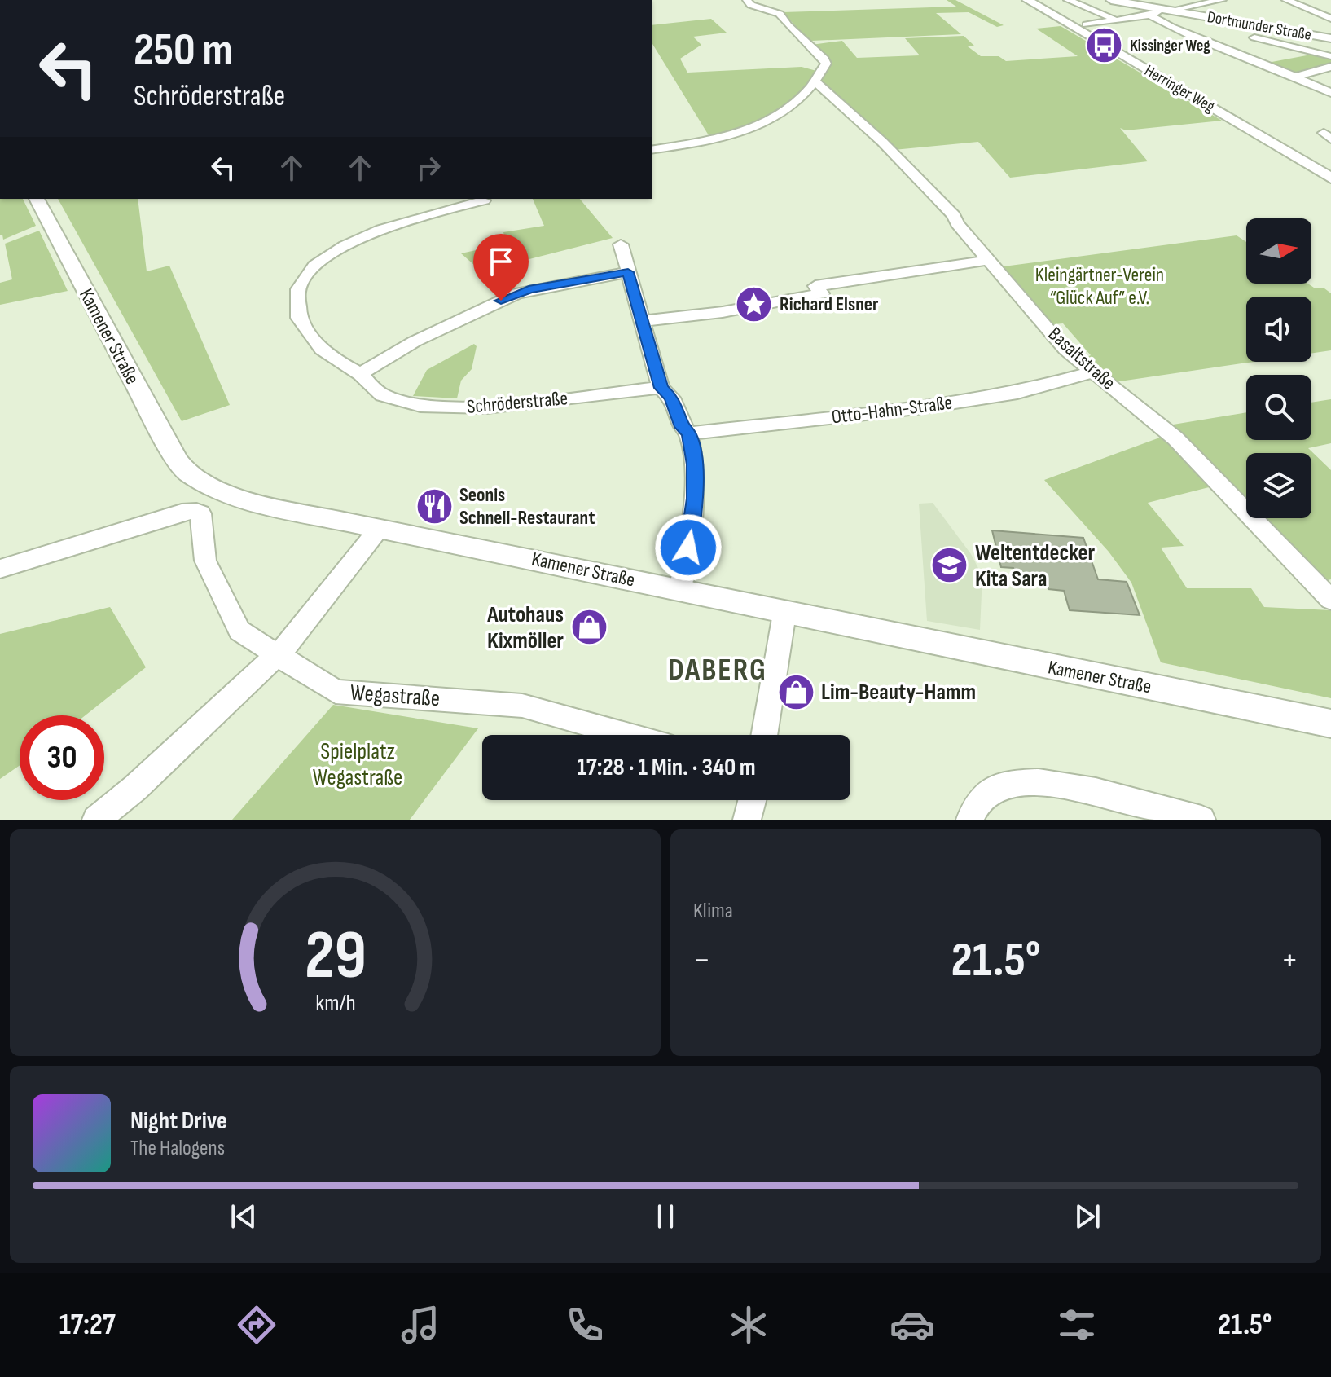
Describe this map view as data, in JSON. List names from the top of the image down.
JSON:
{
  "streets": {
    "main road": ["Dortmunder Straße", "Herringer Weg", "Kamener Straße"],
    "street": [
      "Basaltstraße",
      "Schröderstraße",
      "Otto-Hahn-Straße",
      "Wegastraße"
    ]
  },
  "crossings": [
    ["Basaltstraße", "Otto-Hahn-Straße"]
  ],
  "districts": ["DABERG"],
  "parks": ["Kleingärtner-Verein “Glück Auf” e.V.", "Spielplatz Wegastraße"],
  "places": {
    "bus stop": ["Kissinger Weg"],
    "place": ["Richard Elsner"],
    "restaurant": ["Seonis Schnell-Restaurant"],
    "school or university": ["Weltentdecker Kita Sara"],
    "shop": ["Autohaus Kixmöller", "Lim-Beauty-Hamm"]
  },
  "north": "right",
  "page": {
    "turn": ["250 m", "Schröderstraße"],
    "limit": "30",
    "trip": "17:28 · 1 Min. · 340 m",
    "tile": "Klima",
    "heat": ["−", "21.5°", "+"],
    "song": ["Night Drive", "The Halogens"],
    "tabs": ["17:27", "21.5°"],
    "gauge": ["29", "km/h"]
  }
}
